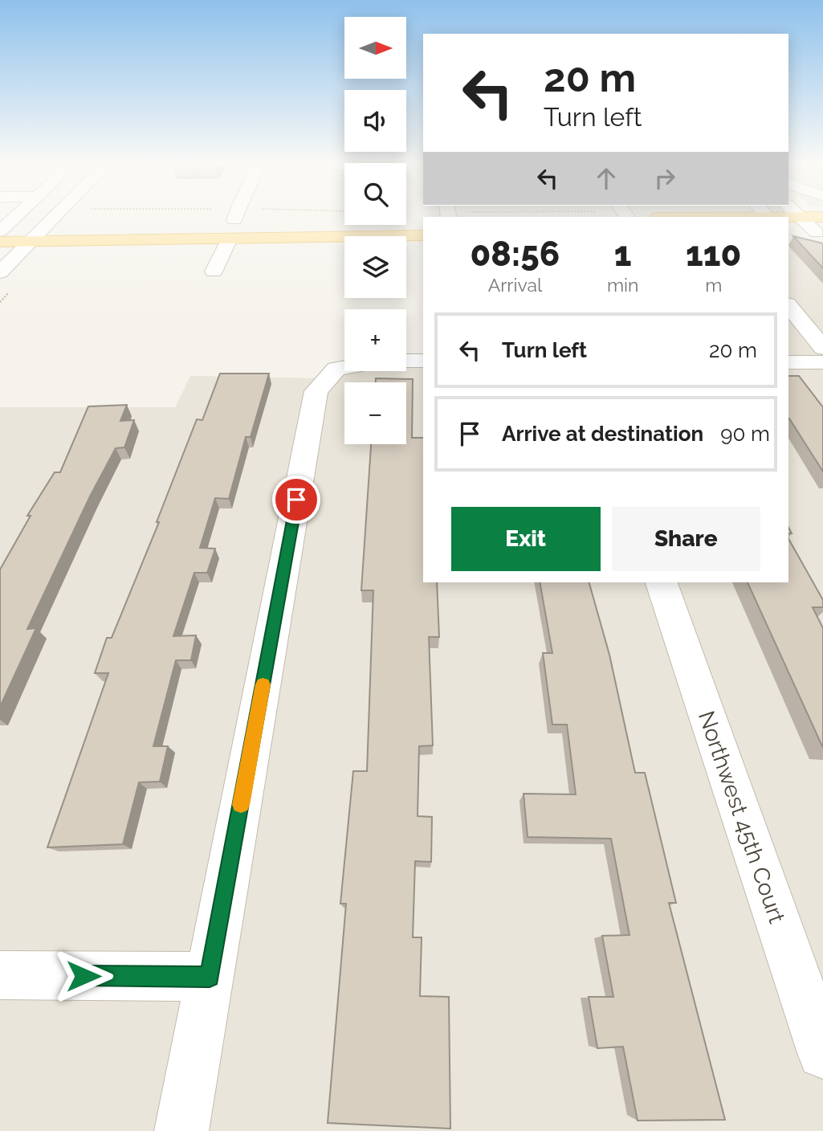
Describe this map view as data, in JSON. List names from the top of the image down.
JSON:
{
  "streets": {
    "street": ["Northwest 45th Court"]
  },
  "north": "right",
  "page": {
    "map_buttons": ["+", "−"],
    "turn": ["20 m", "Turn left"],
    "eta": [
      "08:56",
      "Arrival",
      "1",
      "min",
      "110",
      "m"
    ],
    "list": [
      {
        "name": "Turn left",
        "value": "20 m"
      },
      {
        "name": "Arrive at destination",
        "value": "90 m"
      }
    ],
    "buttons": ["Exit", "Share"]
  }
}
